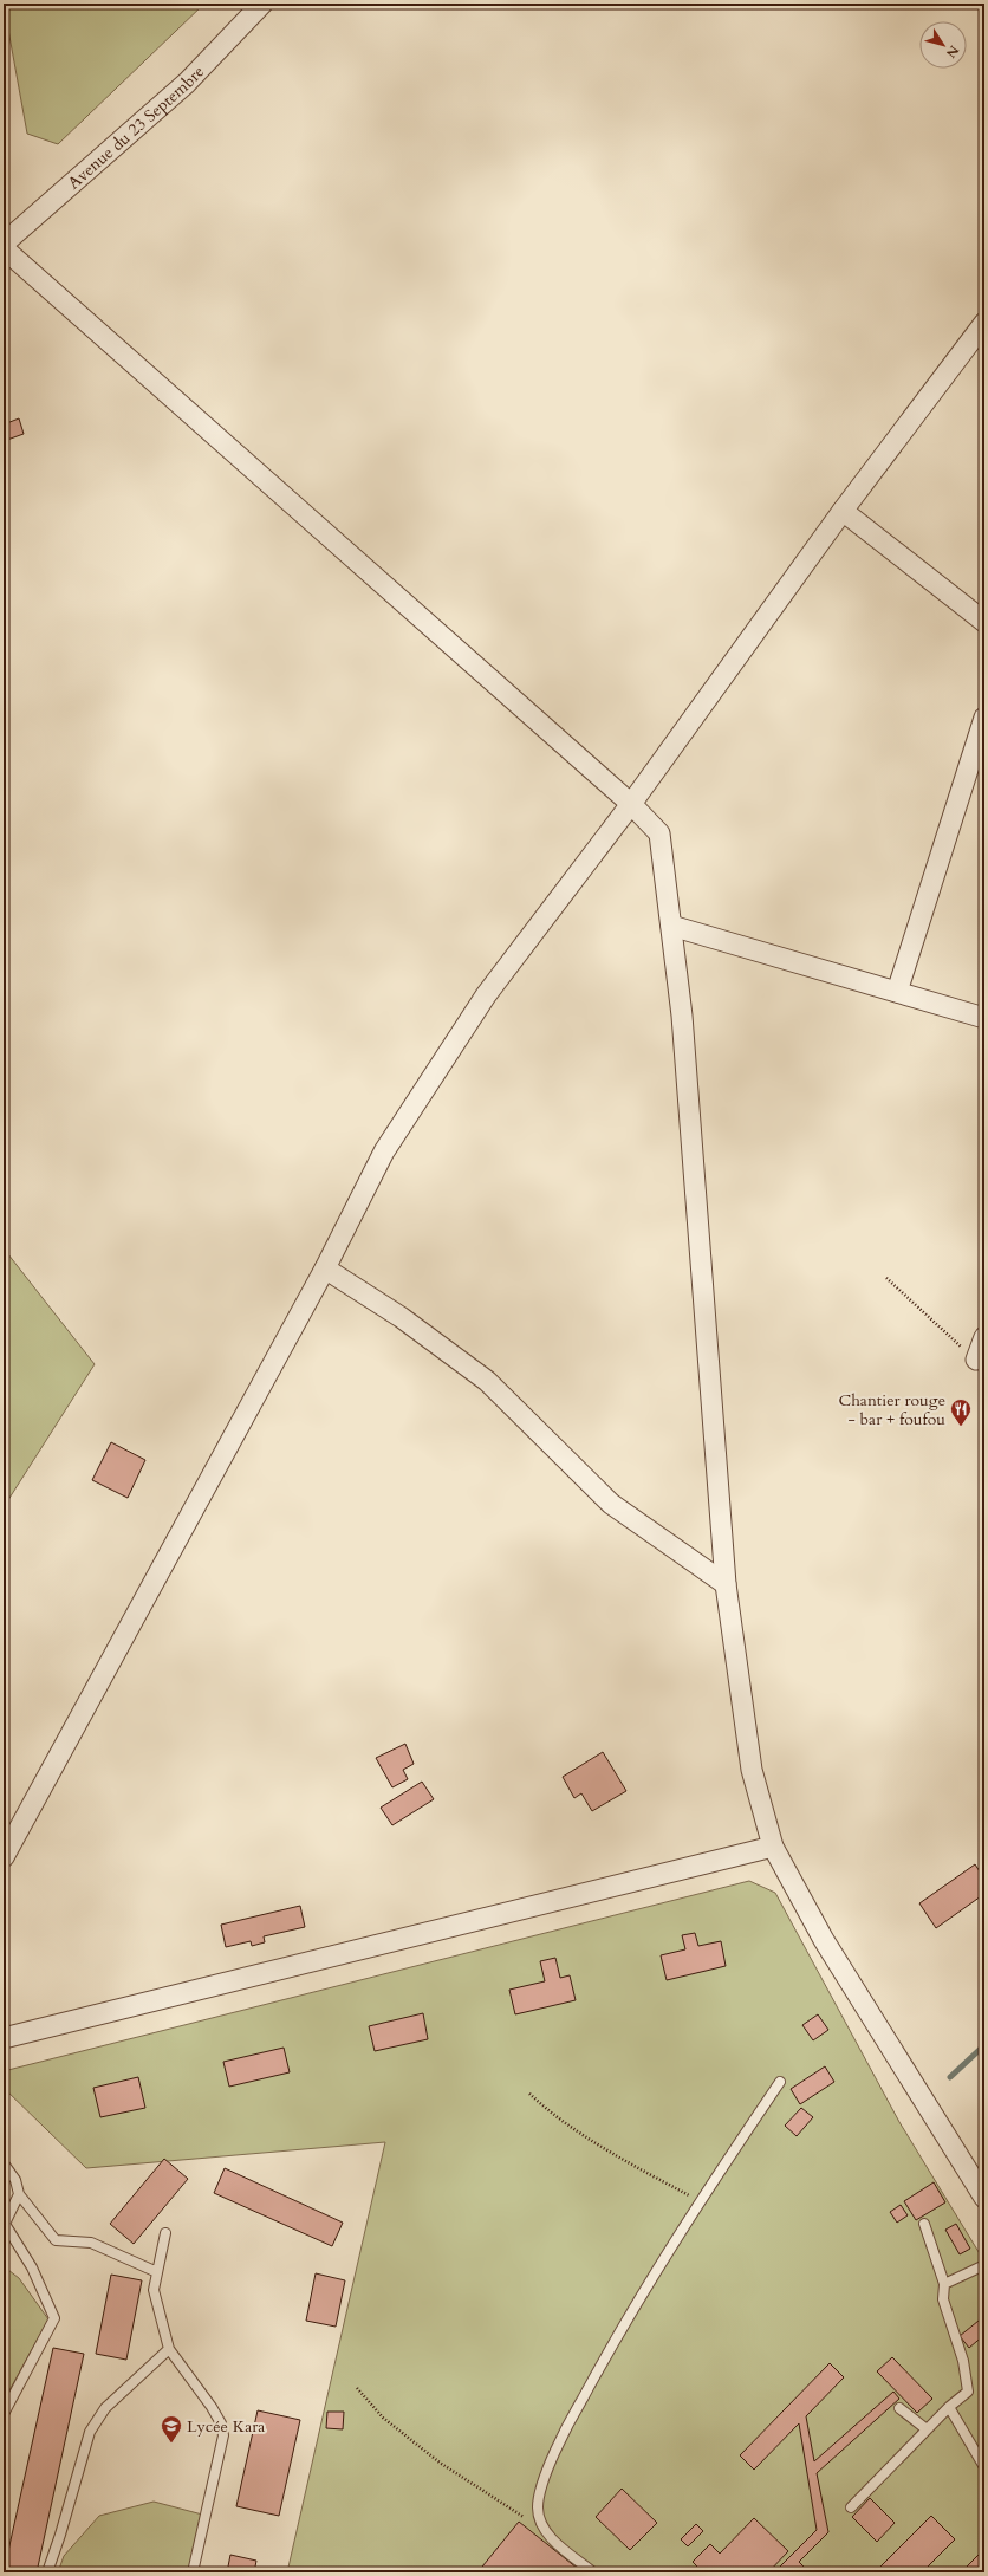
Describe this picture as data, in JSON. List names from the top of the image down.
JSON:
{
  "streets": {
    "street": ["Avenue du 23 Septembre"]
  },
  "places": {
    "restaurant": ["Chantier rouge - bar + foufou"],
    "school or university": ["Lycée Kara"]
  },
  "north": "bottom right"
}
